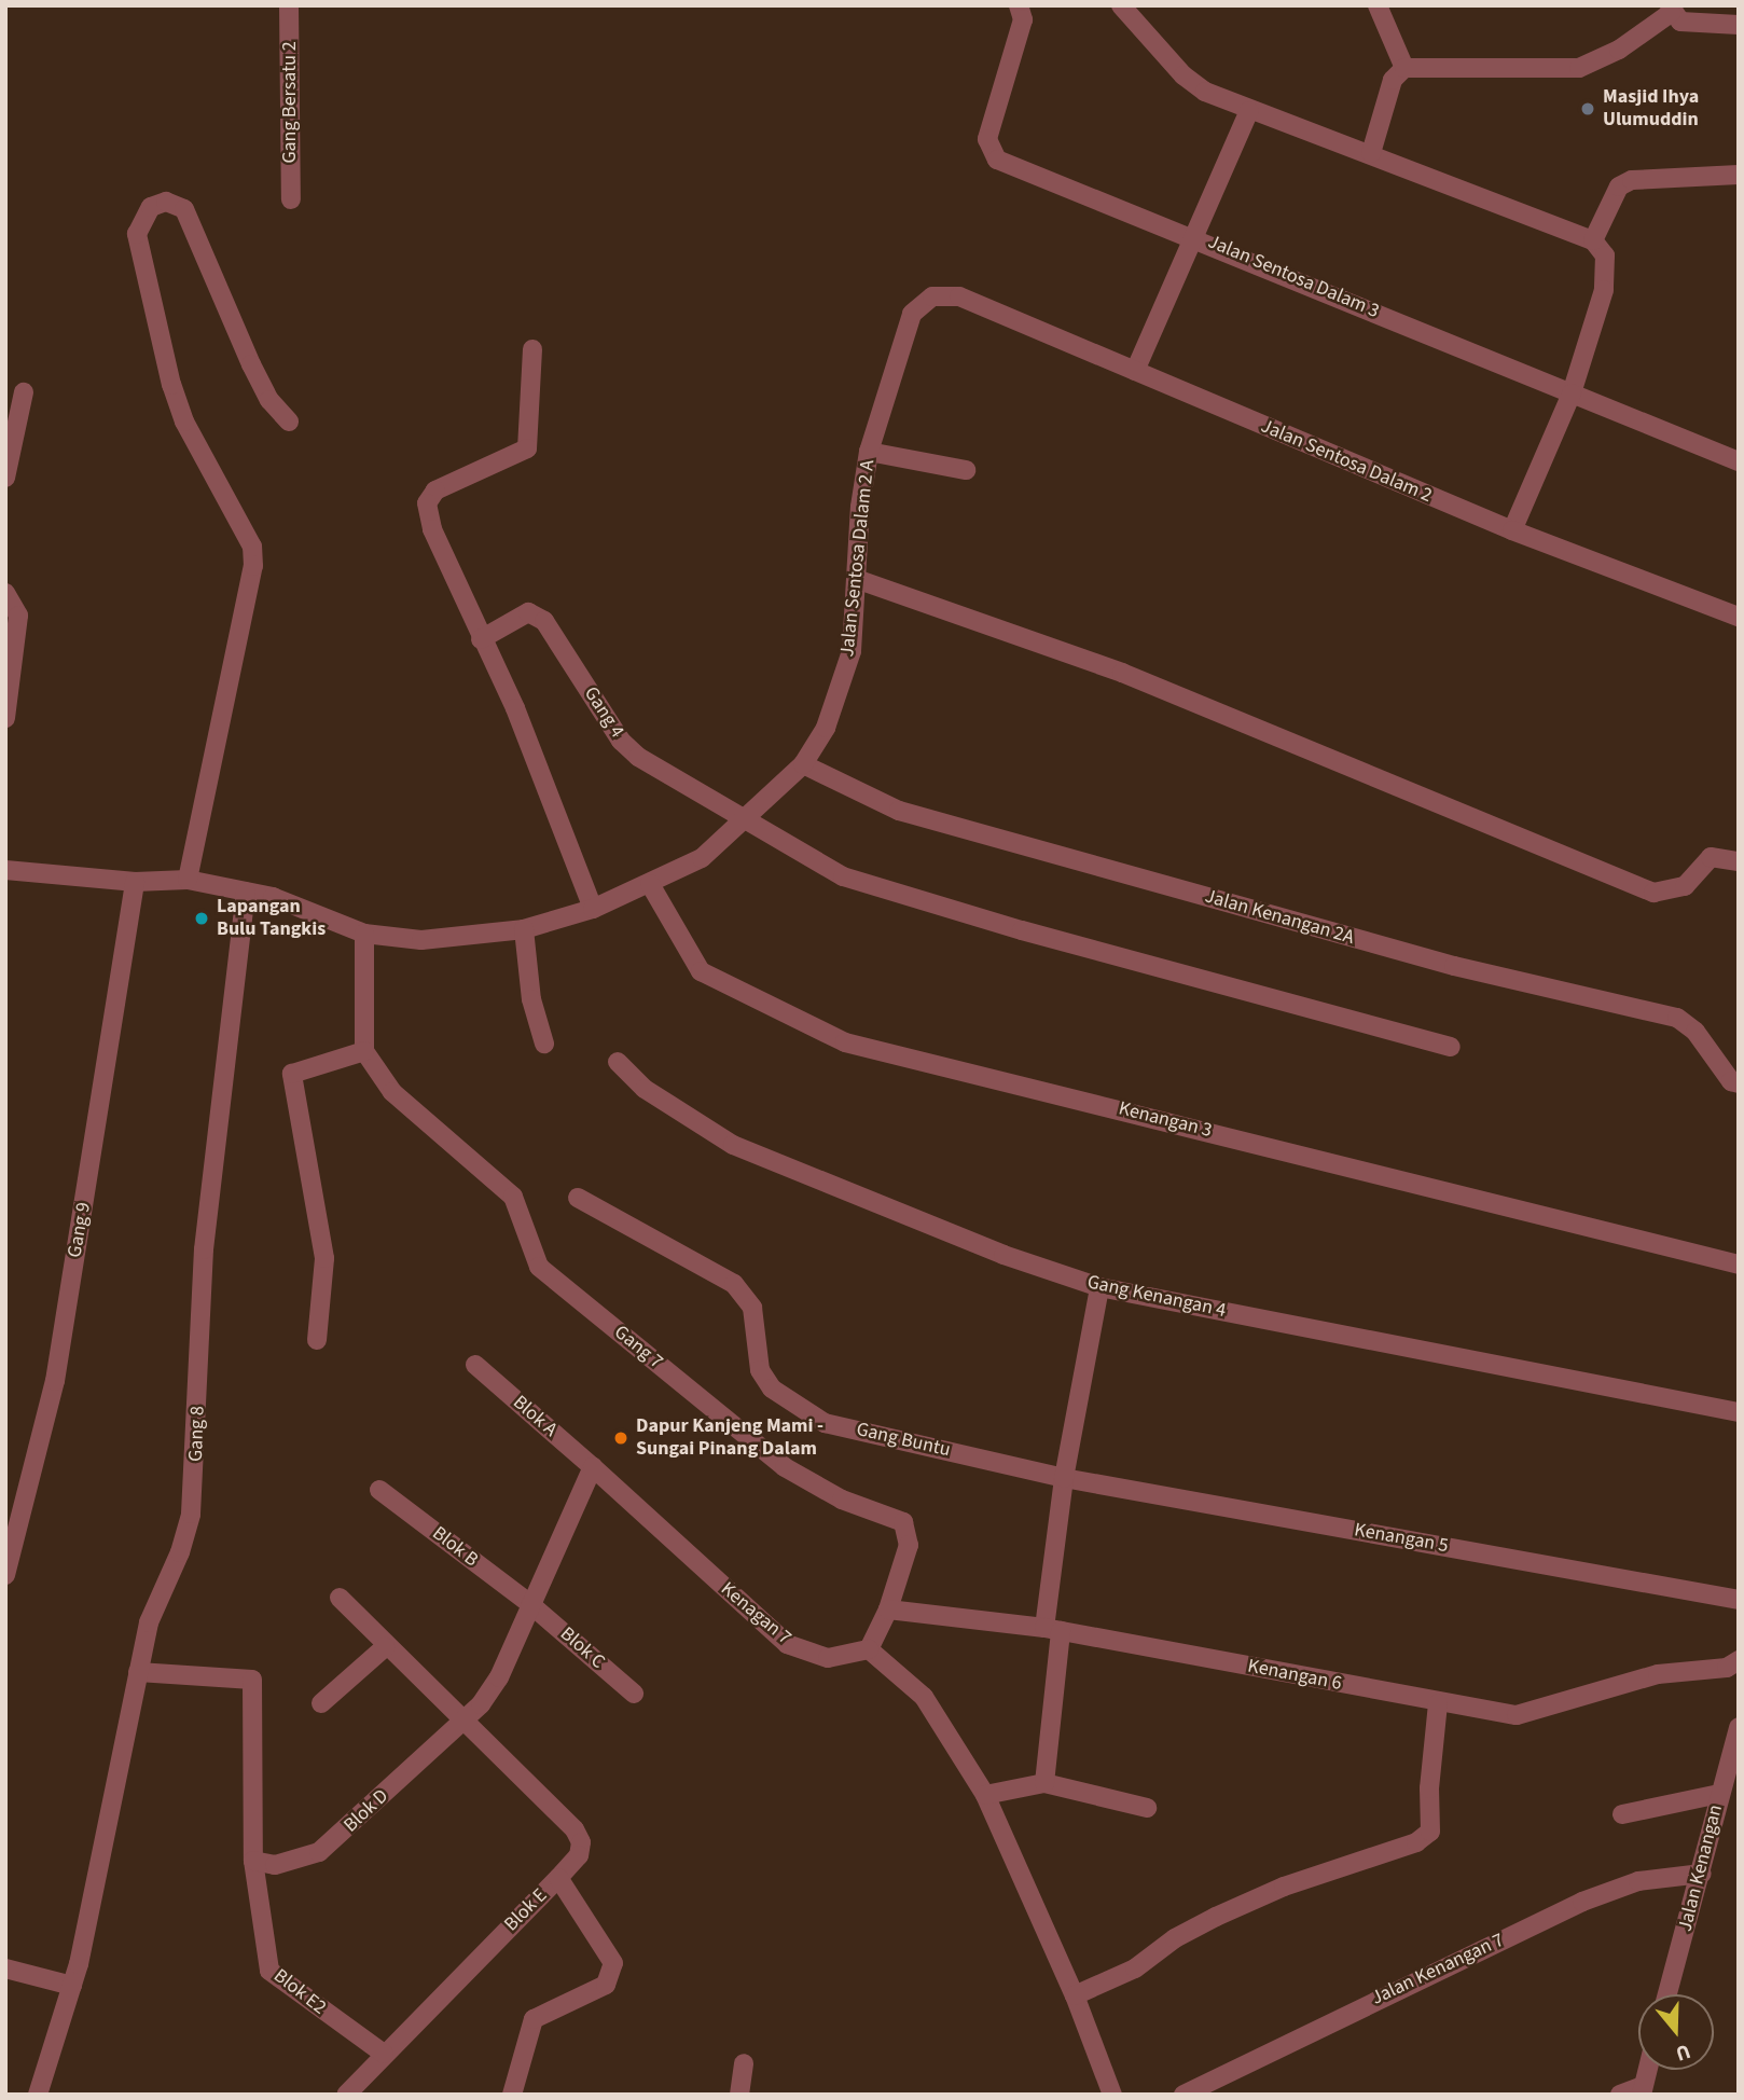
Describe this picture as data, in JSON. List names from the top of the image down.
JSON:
{
  "streets": {
    "street": [
      "Gang Bersatu 2",
      "Jalan Sentosa Dalam 3",
      "Jalan Sentosa Dalam 2",
      "Jalan Sentosa Dalam 2 A",
      "Gang 4",
      "Jalan Kenangan 2A",
      "Kenangan 3",
      "Gang 9",
      "Gang Kenangan 4",
      "Gang 7",
      "Blok A",
      "Gang 8",
      "Gang Buntu",
      "Kenangan 5",
      "Blok B",
      "Kenagan 7",
      "Blok C",
      "Kenangan 6",
      "Blok D",
      "Jalan Kenangan",
      "Blok E",
      "Jalan Kenangan 7",
      "Blok E2"
    ]
  },
  "crossings": [
    ["Jalan Sentosa Dalam 2", "Jalan Sentosa Dalam 2 A"],
    ["Jalan Sentosa Dalam 2 A", "Gang 4"],
    ["Jalan Sentosa Dalam 2 A", "Jalan Kenangan 2A"],
    ["Jalan Sentosa Dalam 2 A", "Kenangan 3"],
    ["Jalan Sentosa Dalam 2 A", "Gang 9"],
    ["Jalan Sentosa Dalam 2 A", "Gang 8"],
    ["Gang 7", "Kenangan 6"],
    ["Blok A", "Kenagan 7"],
    ["Gang Buntu", "Kenangan 5"],
    ["Blok B", "Blok C"],
    ["Blok D", "Blok E"],
    ["Blok D", "Blok E2"],
    ["Jalan Kenangan", "Jalan Kenangan 7"],
    ["Blok E", "Blok E2"]
  ],
  "places": ["Masjid Ihya Ulumuddin", "Lapangan Bulu Tangkis", "Dapur Kanjeng Mami - Sungai Pinang Dalam"],
  "north": "bottom"
}
